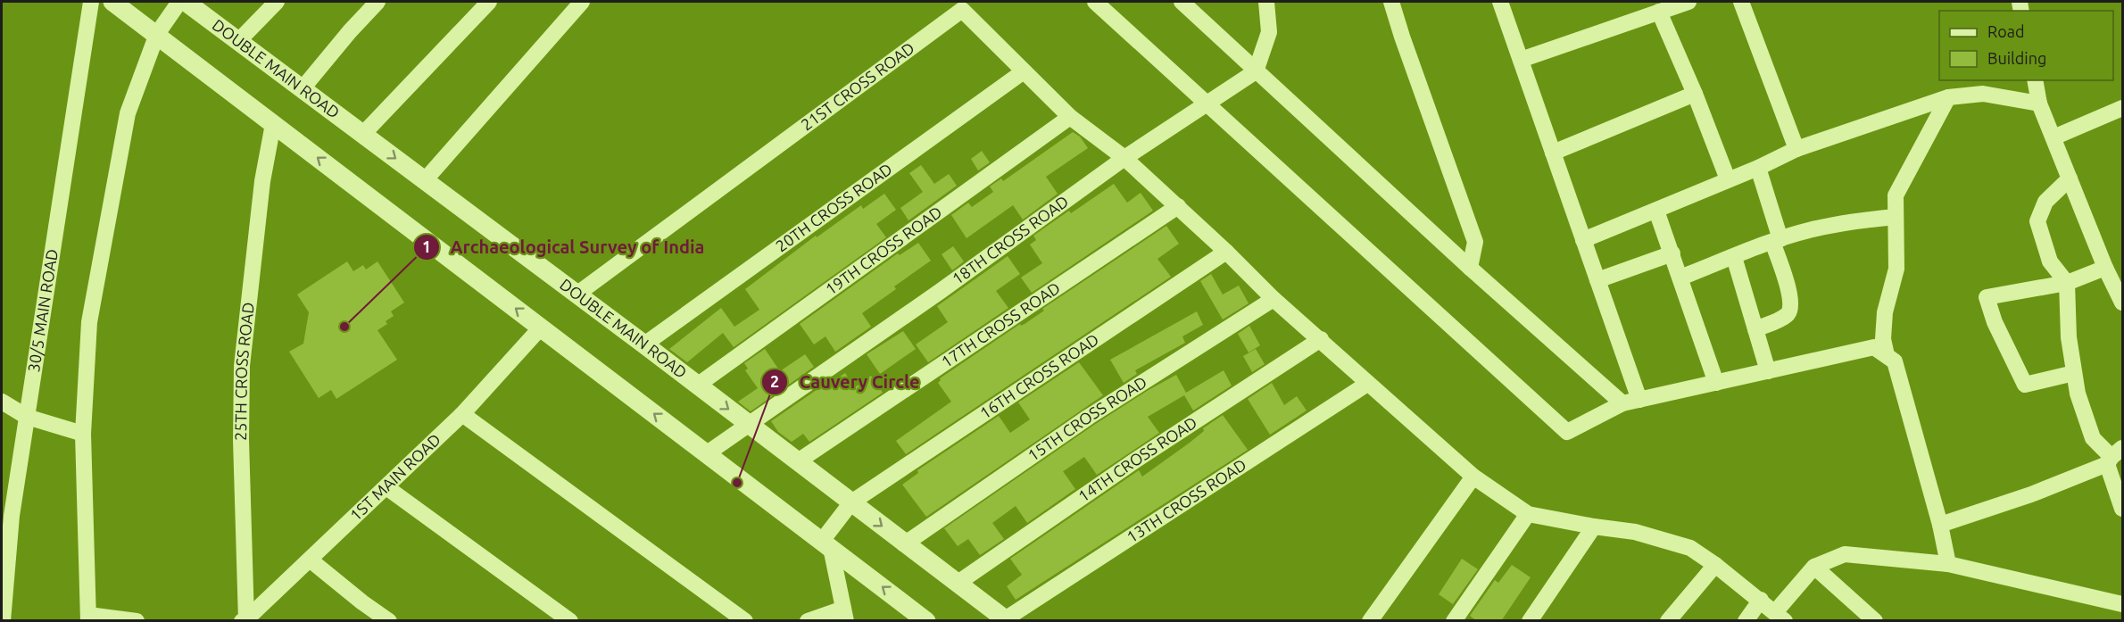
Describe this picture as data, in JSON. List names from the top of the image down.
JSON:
{
  "streets": {
    "street": [
      "DOUBLE MAIN ROAD",
      "21ST CROSS ROAD",
      "20TH CROSS ROAD",
      "18TH CROSS ROAD",
      "19TH CROSS ROAD",
      "30/5 MAIN ROAD",
      "17TH CROSS ROAD",
      "25TH CROSS ROAD",
      "16TH CROSS ROAD",
      "15TH CROSS ROAD",
      "14TH CROSS ROAD",
      "1ST MAIN ROAD",
      "13TH CROSS ROAD"
    ]
  },
  "crossings": [
    ["DOUBLE MAIN ROAD", "21ST CROSS ROAD"],
    ["DOUBLE MAIN ROAD", "20TH CROSS ROAD"],
    ["DOUBLE MAIN ROAD", "18TH CROSS ROAD"],
    ["DOUBLE MAIN ROAD", "19TH CROSS ROAD"],
    ["DOUBLE MAIN ROAD", "17TH CROSS ROAD"],
    ["DOUBLE MAIN ROAD", "16TH CROSS ROAD"],
    ["DOUBLE MAIN ROAD", "15TH CROSS ROAD"],
    ["DOUBLE MAIN ROAD", "14TH CROSS ROAD"],
    ["DOUBLE MAIN ROAD", "13TH CROSS ROAD"],
    ["21ST CROSS ROAD", "20TH CROSS ROAD"],
    ["21ST CROSS ROAD", "18TH CROSS ROAD"],
    ["21ST CROSS ROAD", "19TH CROSS ROAD"],
    ["21ST CROSS ROAD", "17TH CROSS ROAD"],
    ["21ST CROSS ROAD", "16TH CROSS ROAD"],
    ["21ST CROSS ROAD", "15TH CROSS ROAD"],
    ["21ST CROSS ROAD", "14TH CROSS ROAD"],
    ["21ST CROSS ROAD", "13TH CROSS ROAD"],
    ["25TH CROSS ROAD", "1ST MAIN ROAD"]
  ],
  "places": ["Archaeological Survey of India", "Cauvery Circle"],
  "legend": ["Road", "Building"]
}
